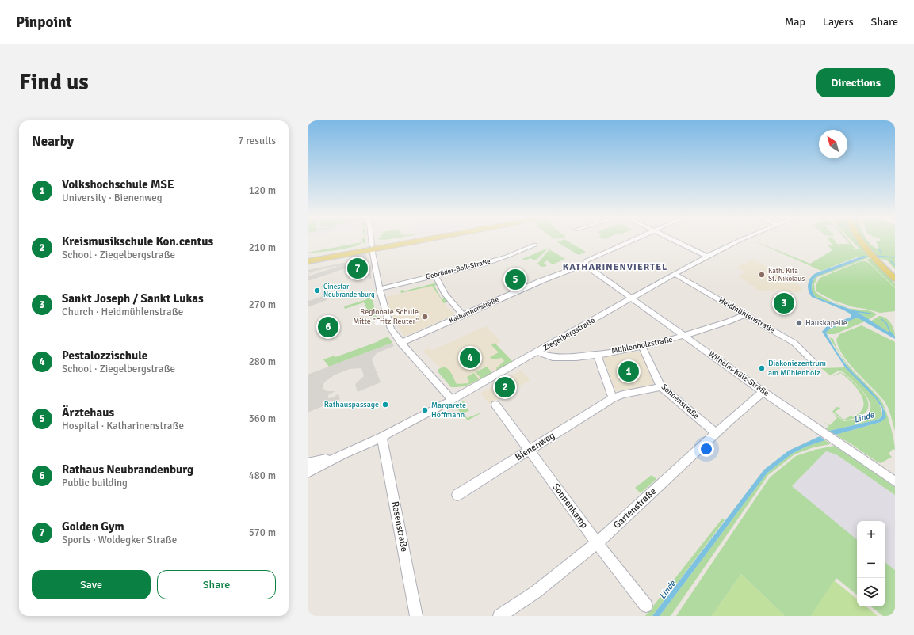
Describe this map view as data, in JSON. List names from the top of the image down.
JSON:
{
  "streets": {
    "street": [
      "Gebrüder-Boll-Straße",
      "Katharinenstraße",
      "Heidmühlenstraße",
      "Ziegelbergstraße",
      "Mühlenholzstraße",
      "Wilhelm-Külz-Straße",
      "Sonnenstraße",
      "Bienenweg",
      "Sonnenkamp",
      "Gartenstraße",
      "Rosenstraße"
    ]
  },
  "crossings": [
    ["Katharinenstraße", "Wilhelm-Külz-Straße"],
    ["Heidmühlenstraße", "Ziegelbergstraße"],
    ["Heidmühlenstraße", "Mühlenholzstraße"],
    ["Ziegelbergstraße", "Mühlenholzstraße"],
    ["Ziegelbergstraße", "Wilhelm-Külz-Straße"],
    ["Ziegelbergstraße", "Rosenstraße"],
    ["Mühlenholzstraße", "Wilhelm-Külz-Straße"],
    ["Mühlenholzstraße", "Sonnenstraße"],
    ["Wilhelm-Külz-Straße", "Gartenstraße"],
    ["Sonnenstraße", "Bienenweg"],
    ["Sonnenstraße", "Gartenstraße"],
    ["Bienenweg", "Sonnenkamp"],
    ["Sonnenkamp", "Gartenstraße"]
  ],
  "districts": ["KATHARINENVIERTEL"],
  "water": ["Linde"],
  "places": [
    "Kath. Kita St. Nikolaus",
    "Cinestar Neubrandenburg",
    "Regionale Schule Mitte \"Fritz Reuter\"",
    "Hauskapelle",
    "Diakoniezentrum am Mühlenholz",
    "Rathauspassage",
    "Margarete Hoffmann"
  ],
  "north": "top left",
  "page": {
    "header": "Pinpoint",
    "nav": ["Map", "Layers", "Share"],
    "buttons": [
      "Directions",
      ["Save", "Share"]
    ],
    "title": "Find us",
    "heading": ["Nearby", "7 results"],
    "list": [
      {
        "mark": "1",
        "name": "Volkshochschule MSE",
        "note": "University · Bienenweg",
        "value": "120 m"
      },
      {
        "mark": "2",
        "name": "Kreismusikschule Kon.centus",
        "note": "School · Ziegelbergstraße",
        "value": "210 m"
      },
      {
        "mark": "3",
        "name": "Sankt Joseph / Sankt Lukas",
        "note": "Church · Heidmühlenstraße",
        "value": "270 m"
      },
      {
        "mark": "4",
        "name": "Pestalozzischule",
        "note": "School · Ziegelbergstraße",
        "value": "280 m"
      },
      {
        "mark": "5",
        "name": "Ärztehaus",
        "note": "Hospital · Katharinenstraße",
        "value": "360 m"
      },
      {
        "mark": "6",
        "name": "Rathaus Neubrandenburg",
        "note": "Public building",
        "value": "480 m"
      },
      {
        "mark": "7",
        "name": "Golden Gym",
        "note": "Sports · Woldegker Straße",
        "value": "570 m"
      }
    ],
    "pins": [
      "7",
      "5",
      "3",
      "6",
      "4",
      "1",
      "2"
    ],
    "map_buttons": ["+", "−"]
  }
}
